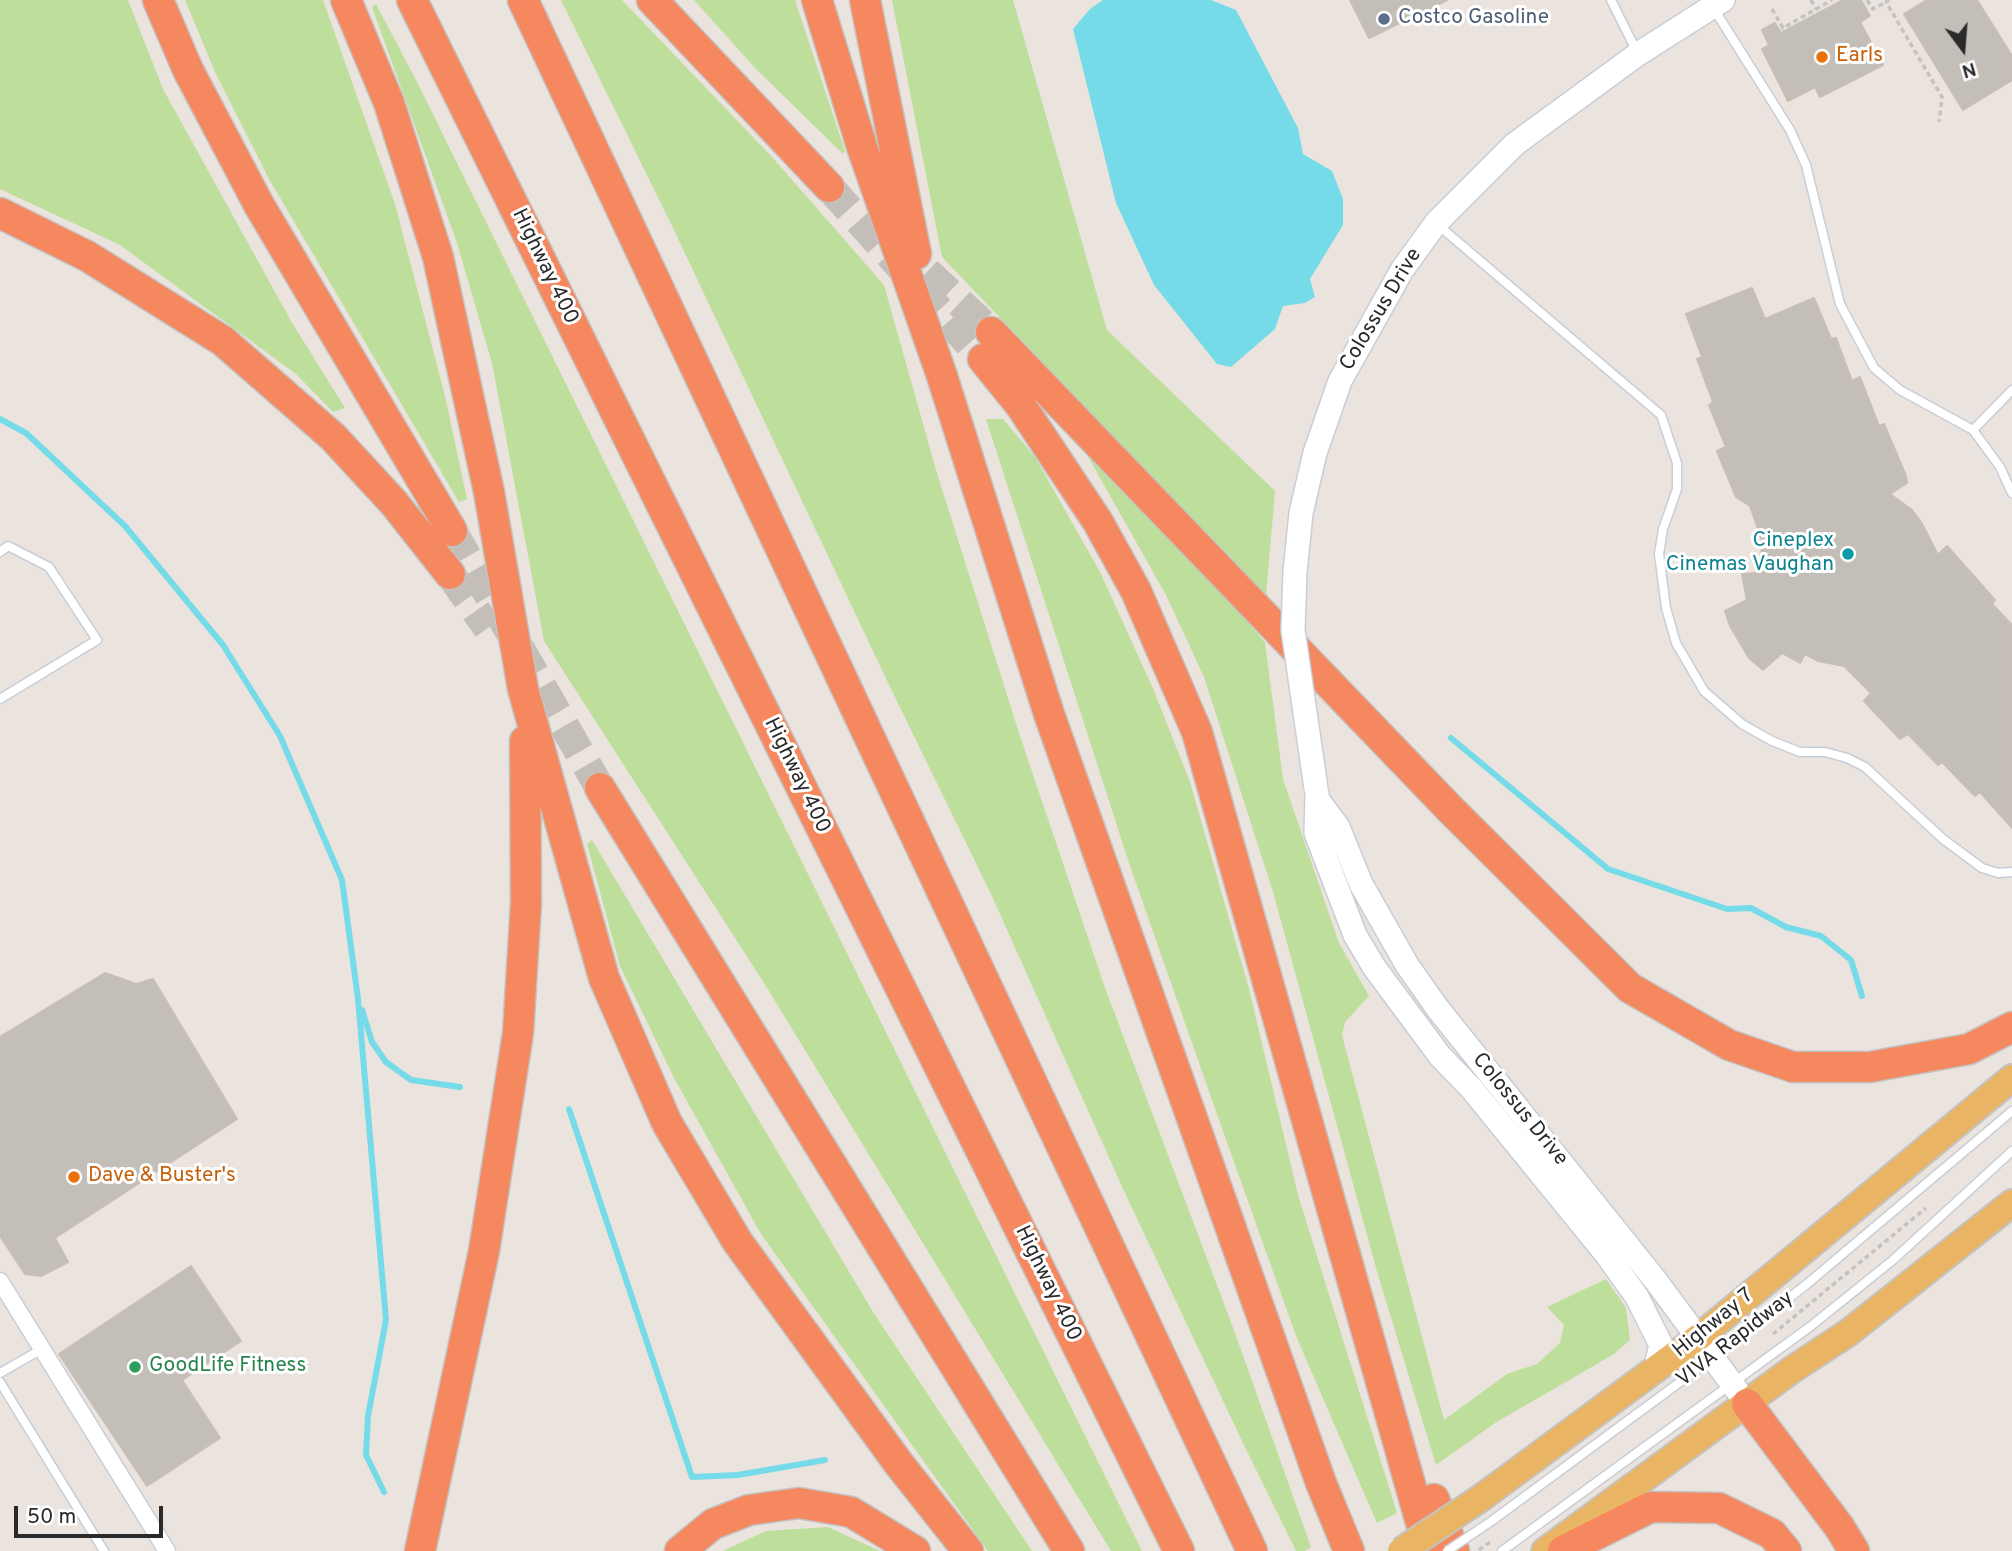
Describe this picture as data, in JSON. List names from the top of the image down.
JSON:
{
  "streets": {
    "highway": ["Highway 400"],
    "main road": ["Highway 7"],
    "street": ["Colossus Drive"],
    "lane": ["VIVA Rapidway"]
  },
  "crossings": [
    ["Colossus Drive", "Highway 7"],
    ["Colossus Drive", "VIVA Rapidway"],
    ["Highway 7", "VIVA Rapidway"]
  ],
  "places": [
    "Costco Gasoline",
    "Earls",
    "Cineplex Cinemas Vaughan",
    "Dave & Buster's",
    "GoodLife Fitness"
  ],
  "scale_bar": "50 m",
  "north": "bottom"
}
